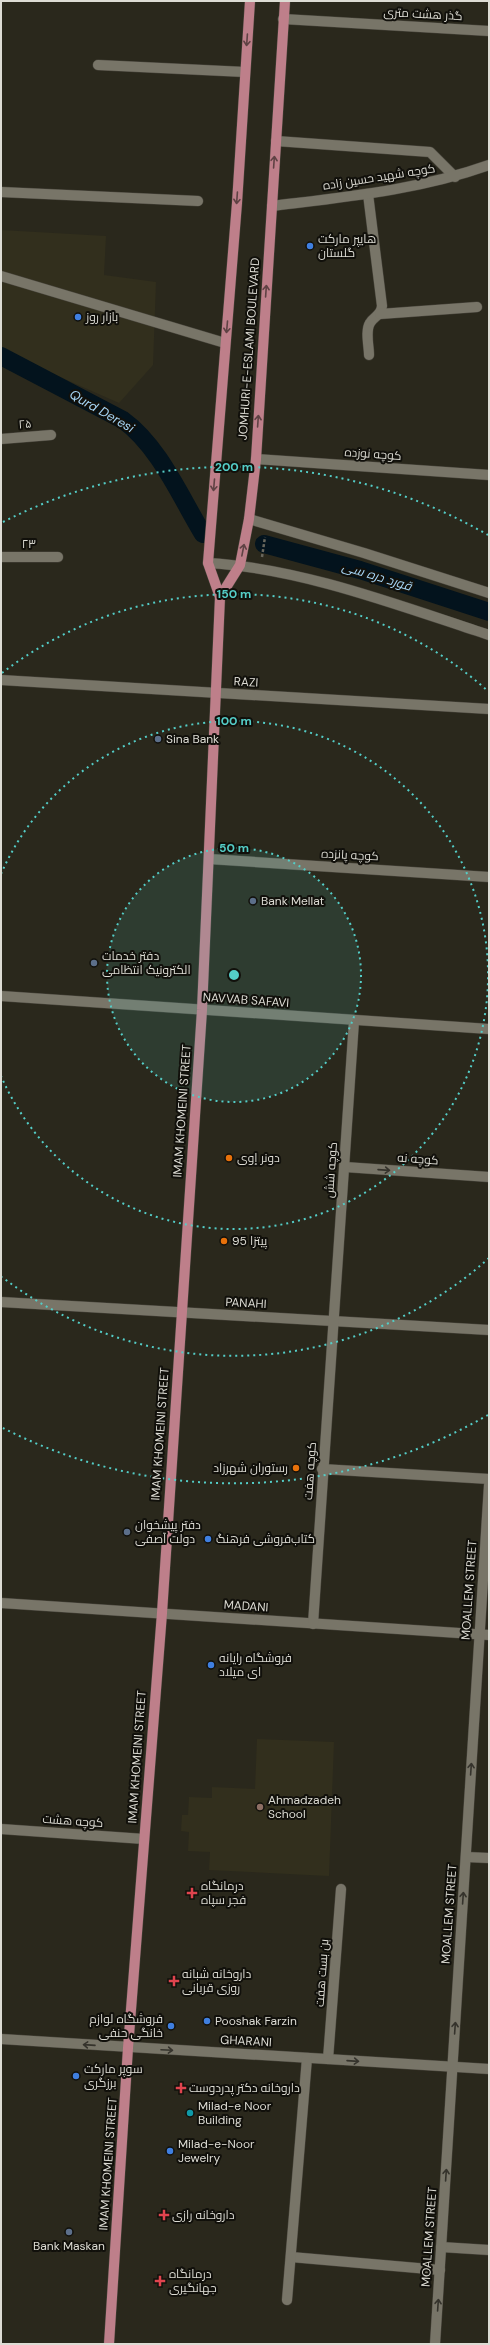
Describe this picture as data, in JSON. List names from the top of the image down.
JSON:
{
  "streets": {
    "main road": ["JOMHURI-E-ESLAMI BOULEVARD", "IMAM KHOMEINI STREET"],
    "street": [
      "گذر هشت متری",
      "کوچه شهید حسین زاده",
      "۲۵",
      "کوچه نوزده",
      "۲۳",
      "RAZI",
      "کوچه پانزده",
      "NAVVAB SAFAVI",
      "کوچه نه",
      "کوچه شش",
      "PANAHI",
      "کوچه هفت",
      "MOALLEM STREET",
      "MADANI",
      "کوچه هشت",
      "بن بست هفت",
      "GHARANI"
    ]
  },
  "crossings": [
    ["گذر هشت متری", "JOMHURI-E-ESLAMI BOULEVARD"],
    ["کوچه شهید حسین زاده", "JOMHURI-E-ESLAMI BOULEVARD"],
    ["JOMHURI-E-ESLAMI BOULEVARD", "کوچه نوزده"],
    ["JOMHURI-E-ESLAMI BOULEVARD", "IMAM KHOMEINI STREET"],
    ["RAZI", "IMAM KHOMEINI STREET"],
    ["کوچه پانزده", "IMAM KHOMEINI STREET"],
    ["NAVVAB SAFAVI", "IMAM KHOMEINI STREET"],
    ["NAVVAB SAFAVI", "کوچه شش"],
    ["IMAM KHOMEINI STREET", "PANAHI"],
    ["IMAM KHOMEINI STREET", "MADANI"],
    ["IMAM KHOMEINI STREET", "کوچه هشت"],
    ["IMAM KHOMEINI STREET", "GHARANI"],
    ["کوچه نه", "کوچه شش"],
    ["کوچه شش", "PANAHI"],
    ["کوچه شش", "کوچه هفت"],
    ["PANAHI", "کوچه هفت"],
    ["کوچه هفت", "MADANI"],
    ["MOALLEM STREET", "MADANI"],
    ["MOALLEM STREET", "GHARANI"],
    ["بن بست هفت", "GHARANI"]
  ],
  "one_way": ["کوچه نه", "MOALLEM STREET"],
  "water": ["Qurd Deresi", "قورد دره سی"],
  "places": {
    "other": [
      "هایپر مارکت گلستان",
      "بازار روز",
      "Sina Bank",
      "Bank Mellat",
      "دفتر خدمات الکترونیک انتظامی",
      "دونر إوی",
      "پیتزا 95",
      "رستوران شهرزاد",
      "دفتر پیشخوان دولت آصفی",
      "کتاب‌فروشی فرهنگ",
      "فروشگاه رایانه ای میلاد",
      "Ahmadzadeh School",
      "Pooshak Farzin",
      "فروشگاه لوازم خانگی حنفی",
      "سوپر مارکت برزگری",
      "Milad-e Noor Building",
      "Milad-e-Noor Jewelry",
      "Bank Maskan"
    ],
    "health": [
      "درمانگاه فجر سپاه",
      "داروخانه شبانه روزی قربانی",
      "داروخانه دکتر پدردوست",
      "داروخانه رازی",
      "درمانگاه جهانگیری"
    ]
  },
  "rings": [
    "200 m",
    "150 m",
    "100 m",
    "50 m"
  ]
}
